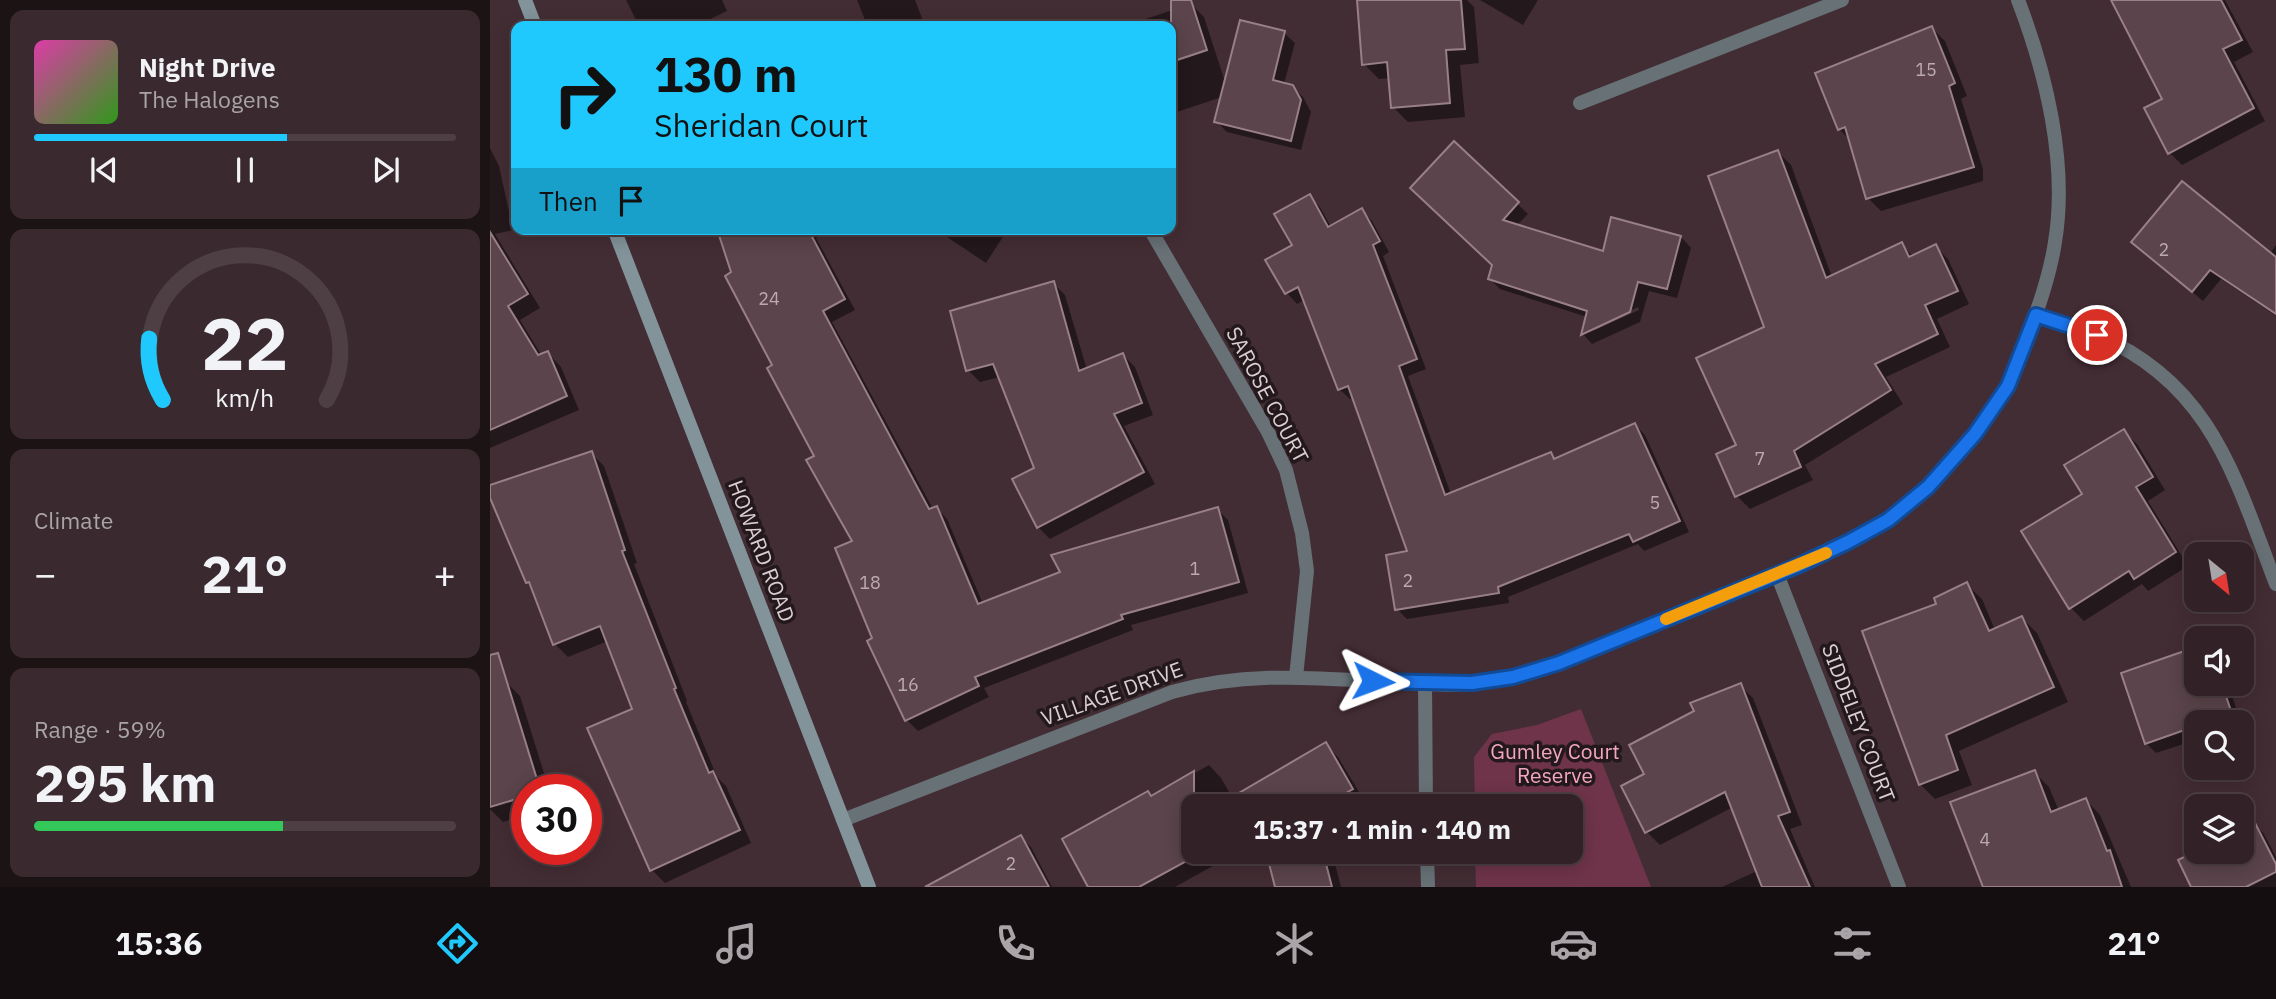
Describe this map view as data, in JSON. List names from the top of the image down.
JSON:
{
  "streets": {
    "main road": ["HOWARD ROAD"],
    "street": ["SAROSE COURT", "VILLAGE DRIVE", "SIDDELEY COURT"]
  },
  "crossings": [
    ["SAROSE COURT", "VILLAGE DRIVE"],
    ["HOWARD ROAD", "VILLAGE DRIVE"],
    ["VILLAGE DRIVE", "SIDDELEY COURT"]
  ],
  "parks": ["Gumley Court Reserve"],
  "house_numbers": [
    "15",
    "2",
    "24",
    "7",
    "5",
    "1",
    "2",
    "18",
    "16",
    "4",
    "2"
  ],
  "north": "bottom right",
  "page": {
    "turn": ["130 m", "Sheridan Court"],
    "song": ["Night Drive", "The Halogens"],
    "then": "Then",
    "tile": [
      "Climate",
      ["Range · 59%", "295 km"]
    ],
    "heat": ["−", "21°", "+"],
    "limit": "30",
    "trip": "15:37 · 1 min · 140 m",
    "tabs": ["15:36", "21°"],
    "gauge": ["22", "km/h"]
  }
}
